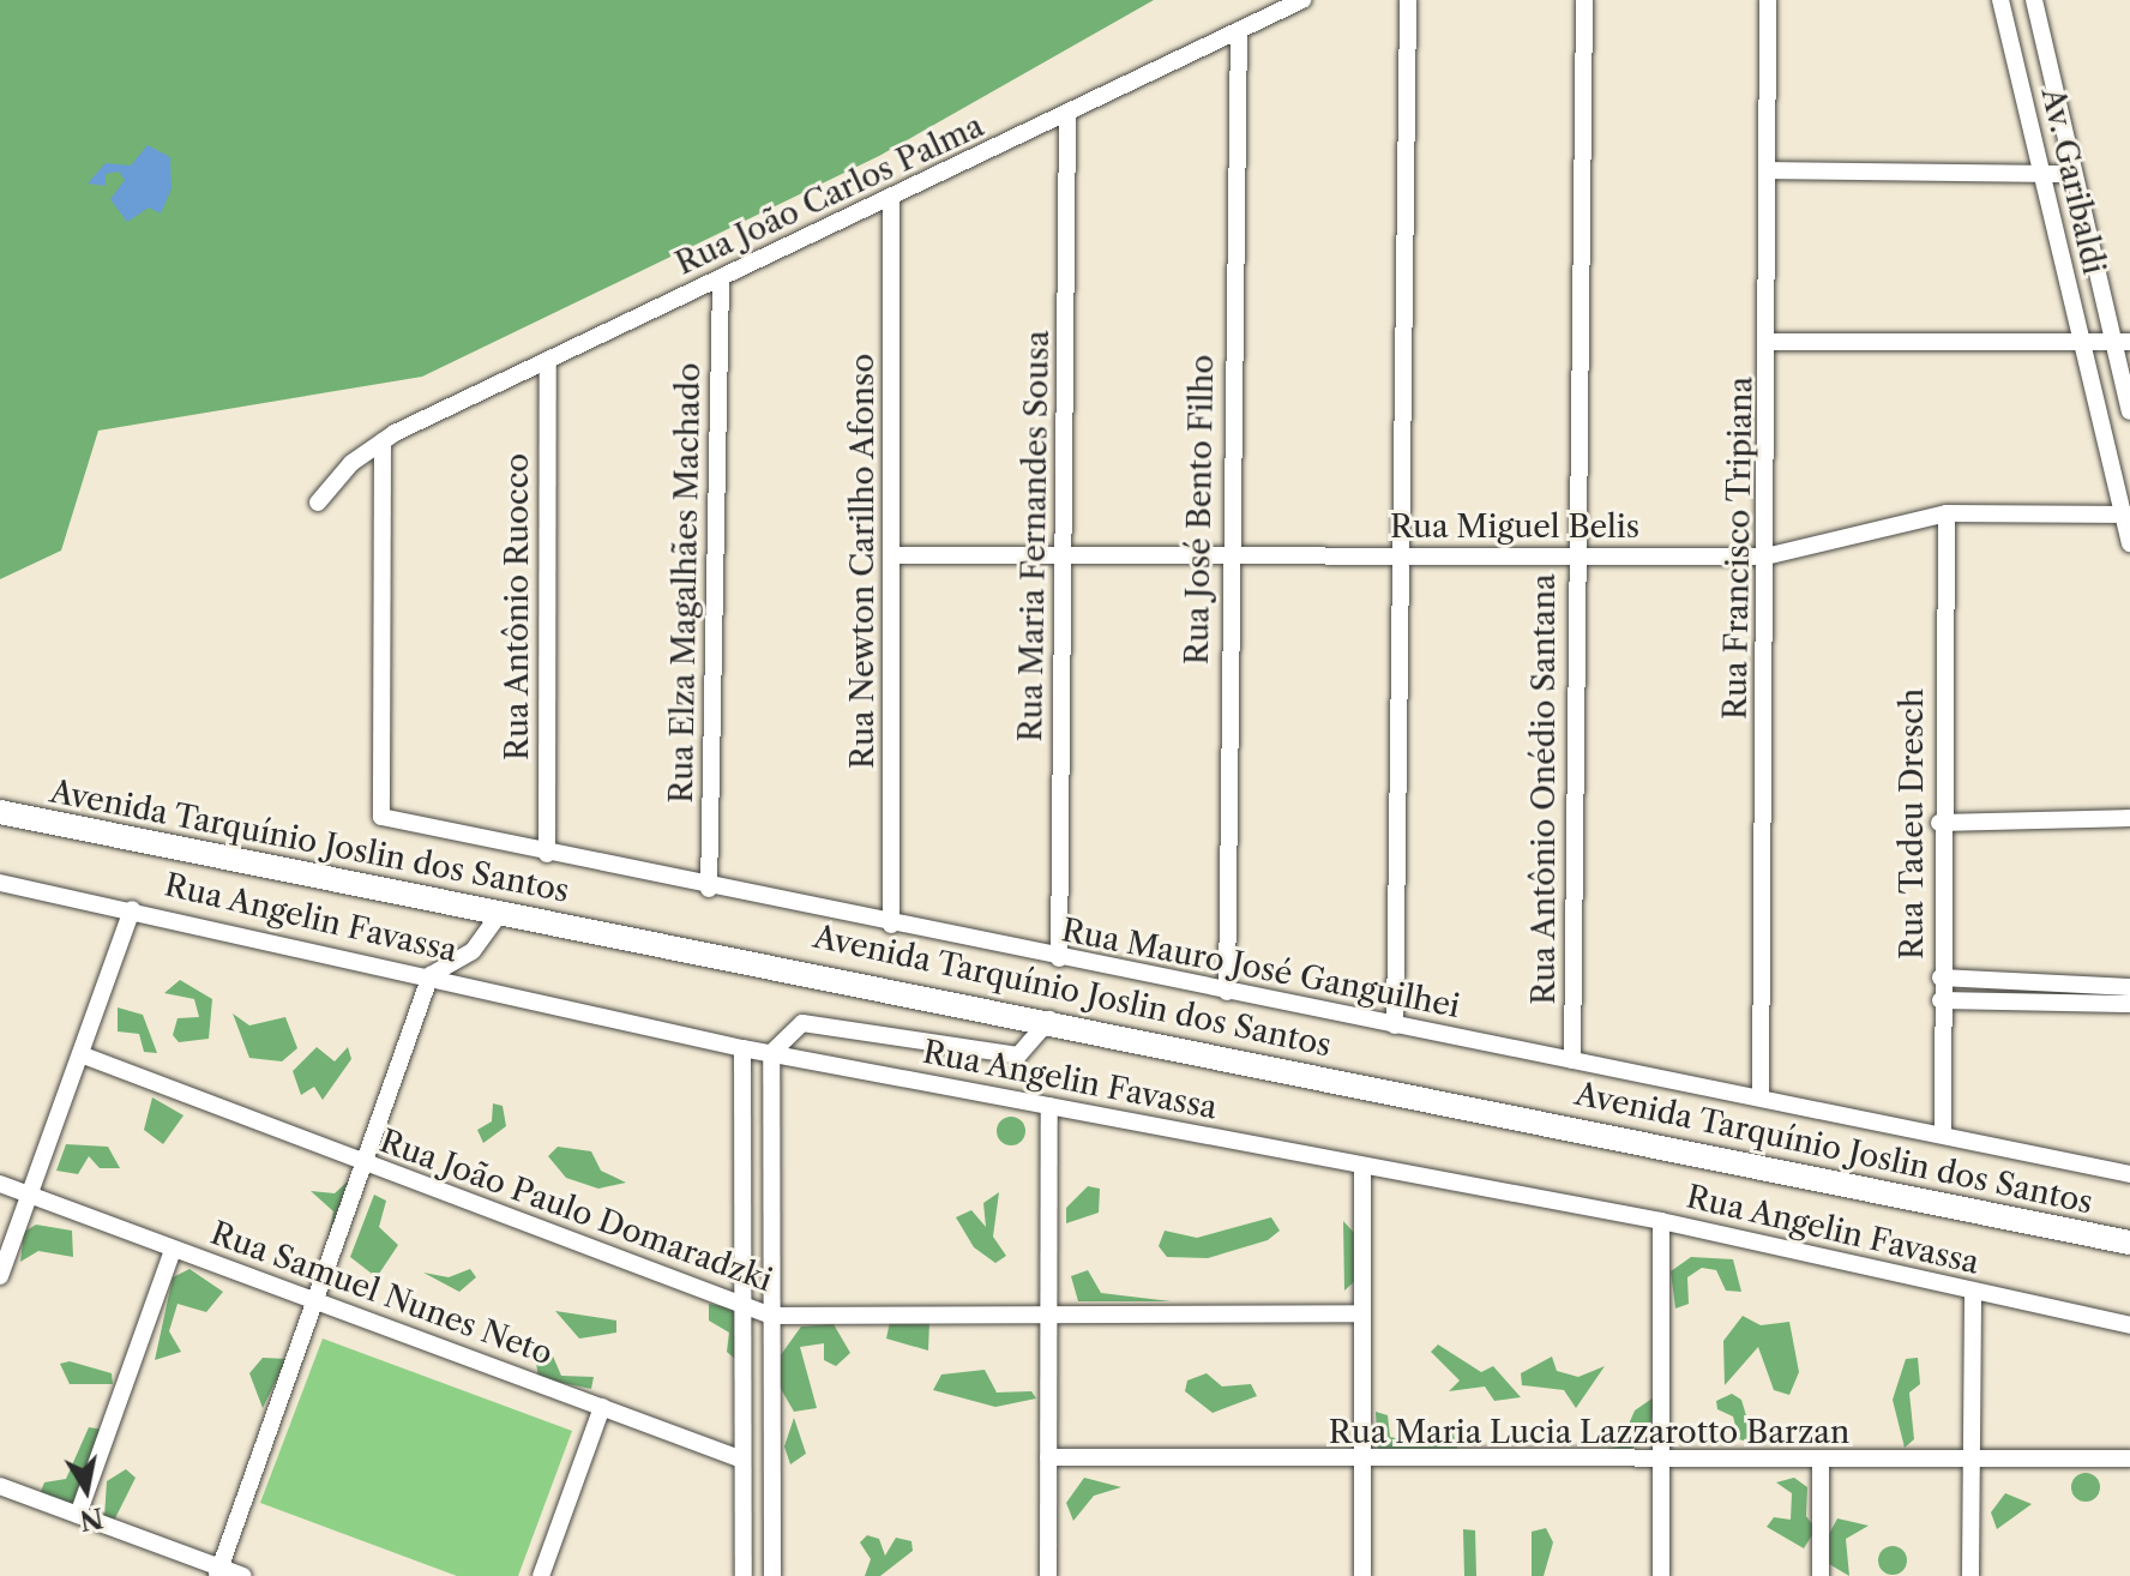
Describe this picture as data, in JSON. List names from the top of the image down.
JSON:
{
  "streets": {
    "street": [
      "Av. Garibaldi",
      "Rua João Carlos Palma",
      "Rua José Bento Filho",
      "Rua Miguel Belis",
      "Rua Maria Fernandes Sousa",
      "Rua Francisco Tripiana",
      "Rua Newton Carilho Afonso",
      "Rua Elza Magalhães Machado",
      "Rua Antônio Ruocco",
      "Rua Antônio Onédio Santana",
      "Rua Tadeu Dresch",
      "Avenida Tarquínio Joslin dos Santos",
      "Rua Angelin Favassa",
      "Rua Mauro José Ganguilhei",
      "Rua João Paulo Domaradzki",
      "Rua Samuel Nunes Neto",
      "Rua Maria Lucia Lazzarotto Barzan"
    ]
  },
  "crossings": [
    ["Av. Garibaldi", "Rua Miguel Belis"],
    ["Rua João Carlos Palma", "Rua José Bento Filho"],
    ["Rua João Carlos Palma", "Rua Maria Fernandes Sousa"],
    ["Rua João Carlos Palma", "Rua Newton Carilho Afonso"],
    ["Rua João Carlos Palma", "Rua Elza Magalhães Machado"],
    ["Rua João Carlos Palma", "Rua Antônio Ruocco"],
    ["Rua João Carlos Palma", "Rua Mauro José Ganguilhei"],
    ["Rua José Bento Filho", "Rua Miguel Belis"],
    ["Rua José Bento Filho", "Rua Mauro José Ganguilhei"],
    ["Rua Miguel Belis", "Rua Maria Fernandes Sousa"],
    ["Rua Miguel Belis", "Rua Francisco Tripiana"],
    ["Rua Miguel Belis", "Rua Newton Carilho Afonso"],
    ["Rua Miguel Belis", "Rua Antônio Onédio Santana"],
    ["Rua Miguel Belis", "Rua Tadeu Dresch"],
    ["Rua Maria Fernandes Sousa", "Rua Mauro José Ganguilhei"],
    ["Rua Francisco Tripiana", "Rua Mauro José Ganguilhei"],
    ["Rua Newton Carilho Afonso", "Rua Mauro José Ganguilhei"],
    ["Rua Elza Magalhães Machado", "Rua Mauro José Ganguilhei"],
    ["Rua Antônio Ruocco", "Rua Mauro José Ganguilhei"],
    ["Rua Antônio Onédio Santana", "Rua Mauro José Ganguilhei"],
    ["Rua Tadeu Dresch", "Rua Mauro José Ganguilhei"]
  ],
  "north": "bottom"
}
